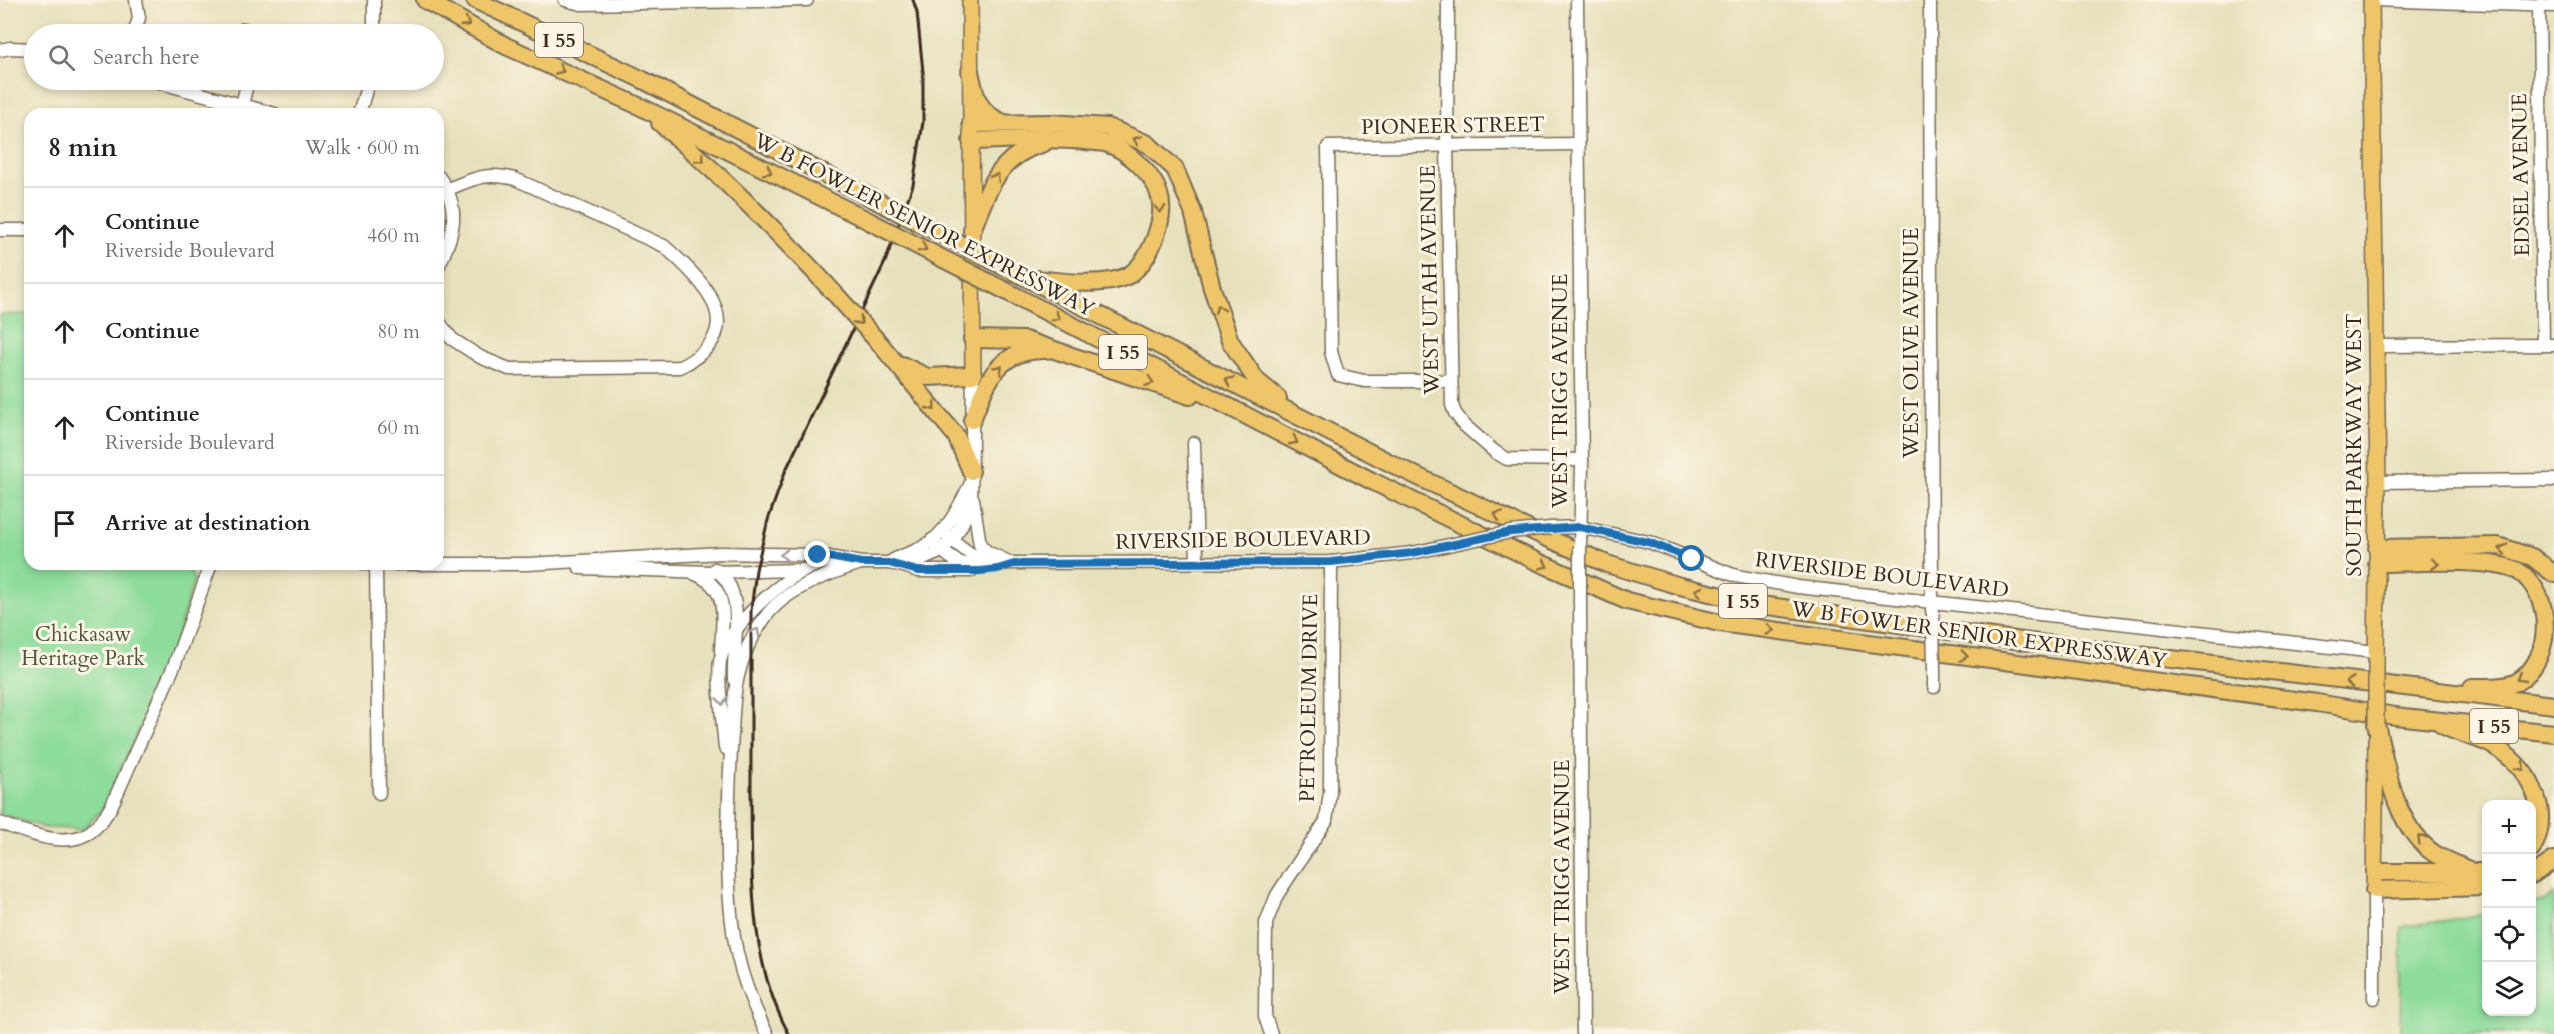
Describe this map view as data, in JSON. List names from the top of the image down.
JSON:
{
  "streets": {
    "highway": ["I 55", "W B FOWLER SENIOR EXPRESSWAY"],
    "main road": ["SOUTH PARKWAY WEST"],
    "street": [
      "PIONEER STREET",
      "EDSEL AVENUE",
      "WEST UTAH AVENUE",
      "WEST OLIVE AVENUE",
      "WEST TRIGG AVENUE",
      "RIVERSIDE BOULEVARD",
      "PETROLEUM DRIVE"
    ]
  },
  "crossings": [
    ["PIONEER STREET", "WEST UTAH AVENUE"],
    ["PIONEER STREET", "WEST TRIGG AVENUE"],
    ["WEST UTAH AVENUE", "WEST TRIGG AVENUE"],
    ["WEST OLIVE AVENUE", "RIVERSIDE BOULEVARD"],
    ["WEST TRIGG AVENUE", "RIVERSIDE BOULEVARD"],
    ["SOUTH PARKWAY WEST", "RIVERSIDE BOULEVARD"],
    ["RIVERSIDE BOULEVARD", "PETROLEUM DRIVE"]
  ],
  "parks": ["Chickasaw Heritage Park"],
  "page": {
    "search": "Search here",
    "heading": ["8 min", "Walk · 600 m"],
    "list": [
      ["Continue", "Riverside Boulevard", "460 m"],
      ["Continue", "80 m"],
      ["Continue", "Riverside Boulevard", "60 m"],
      "Arrive at destination"
    ],
    "map_buttons": ["+", "−"]
  }
}
